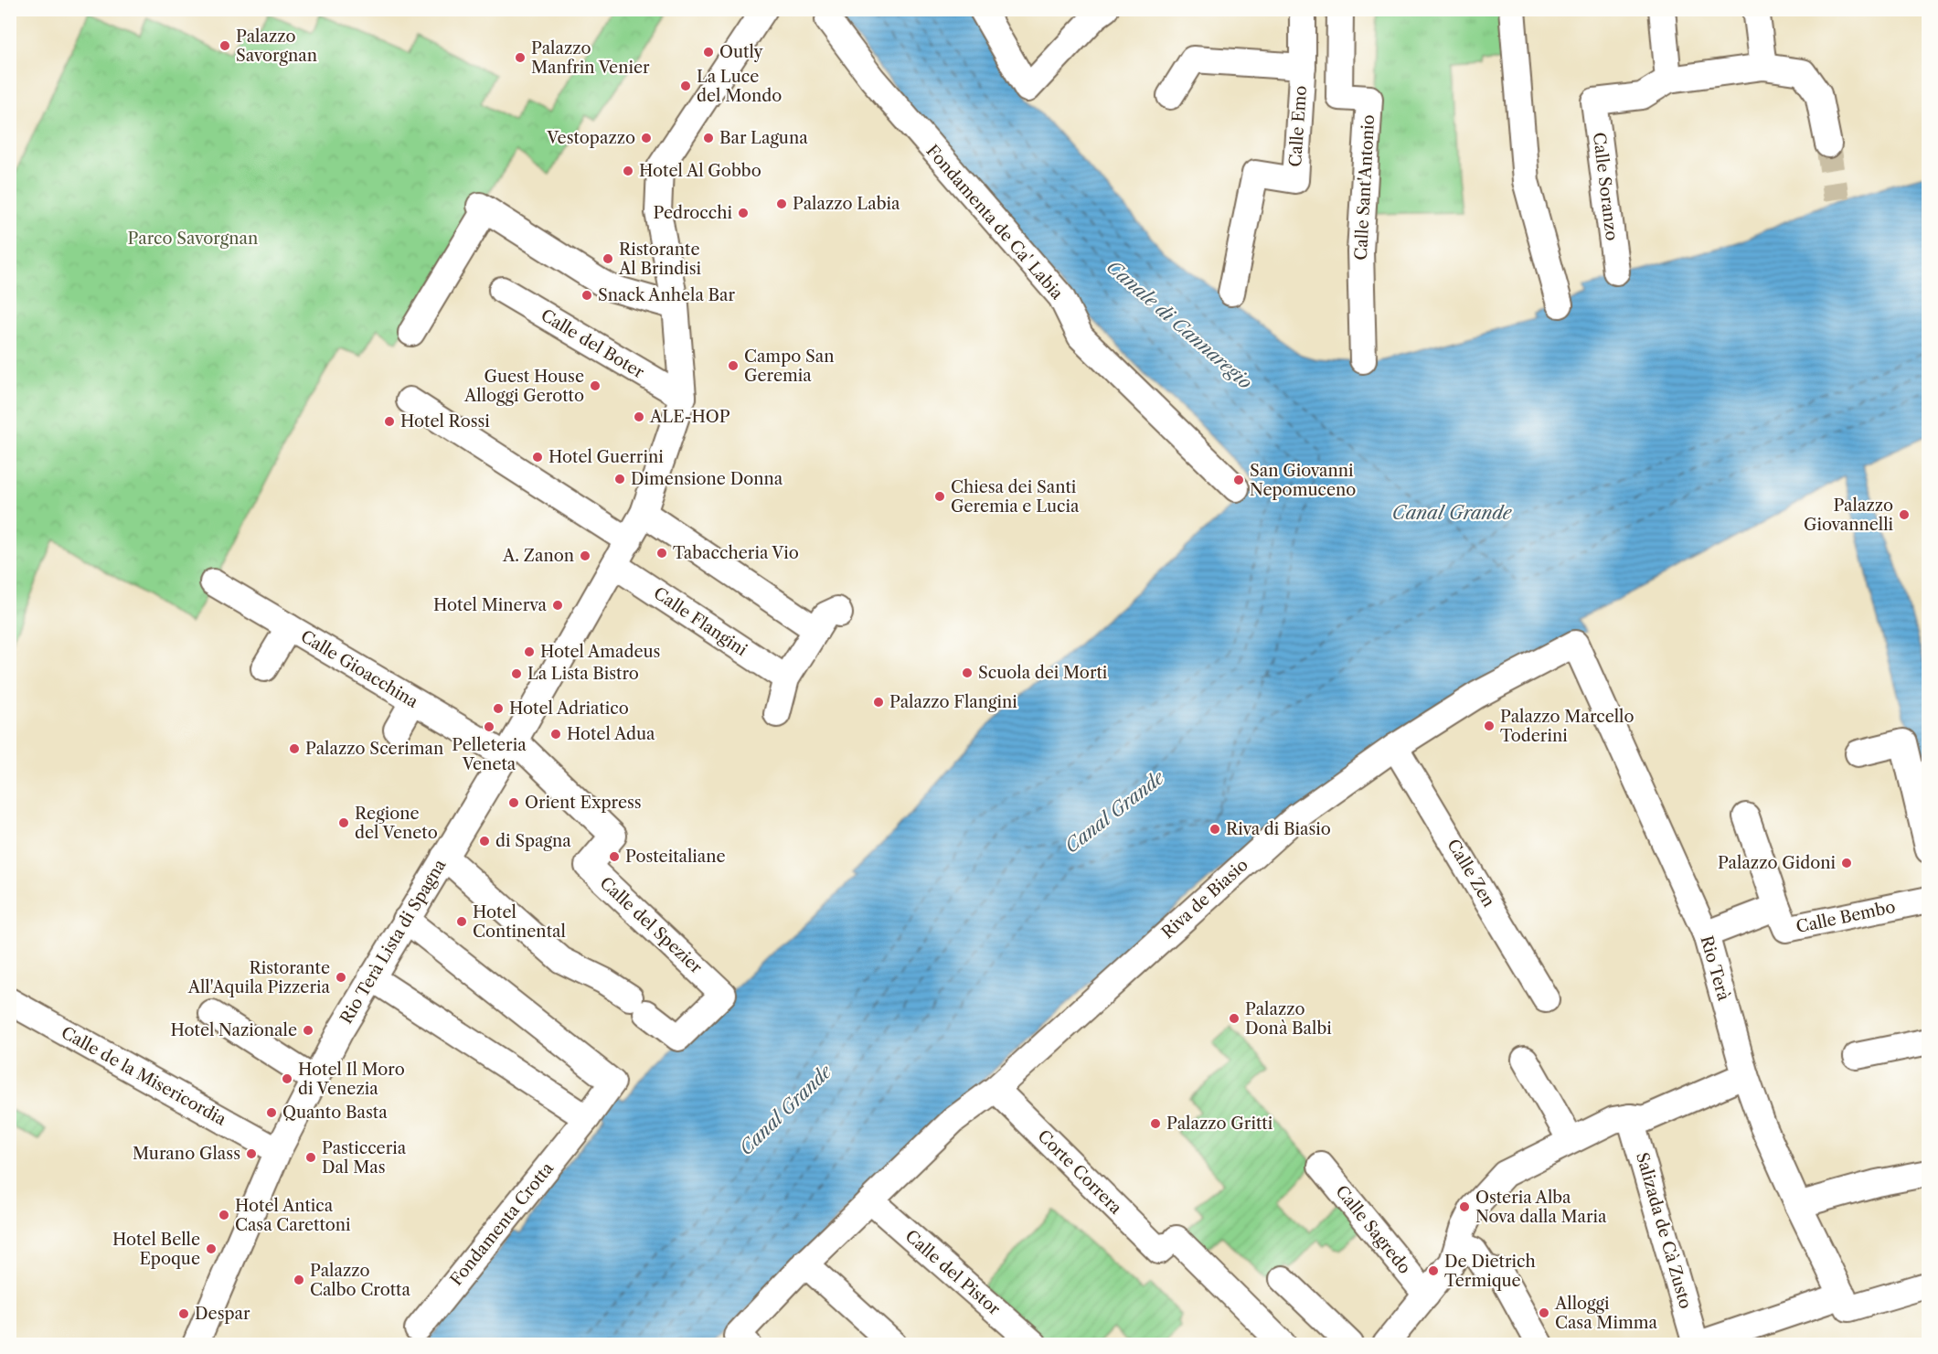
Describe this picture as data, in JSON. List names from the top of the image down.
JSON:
{
  "streets": {
    "street": [
      "Calle Emo",
      "Calle Soranzo",
      "Calle Sant'Antonio",
      "Fondamenta de Ca' Labia",
      "Calle del Boter",
      "Calle Flangini",
      "Calle Gioacchina",
      "Calle Zen",
      "Riva de Biasio",
      "Calle Bembo",
      "Calle del Spezier",
      "Rio Terà Lista di Spagna",
      "Rio Terà",
      "Calle de la Misericordia",
      "Corte Correra",
      "Fondamenta Crotta",
      "Calle Sagredo",
      "Salizada de Cà Zusto",
      "Calle del Pistor"
    ]
  },
  "crossings": [
    ["Calle Flangini", "Rio Terà Lista di Spagna"],
    ["Calle Gioacchina", "Calle del Spezier"],
    ["Calle Gioacchina", "Rio Terà Lista di Spagna"],
    ["Calle Zen", "Riva de Biasio"],
    ["Riva de Biasio", "Rio Terà"],
    ["Riva de Biasio", "Corte Correra"],
    ["Riva de Biasio", "Calle del Pistor"],
    ["Calle Bembo", "Rio Terà"],
    ["Calle del Spezier", "Rio Terà Lista di Spagna"],
    ["Rio Terà Lista di Spagna", "Calle de la Misericordia"],
    ["Rio Terà Lista di Spagna", "Fondamenta Crotta"]
  ],
  "water": ["Canale di Cannaregio", "Canal Grande"],
  "parks": ["Parco Savorgnan"],
  "places": [
    "Palazzo Savorgnan",
    "Outly",
    "Palazzo Manfrin Venier",
    "La Luce del Mondo",
    "Vestopazzo",
    "Bar Laguna",
    "Hotel Al Gobbo",
    "Palazzo Labia",
    "Pedrocchi",
    "Ristorante Al Brindisi",
    "Snack Anhela Bar",
    "Campo San Geremia",
    "Guest House Alloggi Gerotto",
    "ALE-HOP",
    "Hotel Rossi",
    "Hotel Guerrini",
    "Dimensione Donna",
    "San Giovanni Nepomuceno",
    "Chiesa dei Santi Geremia e Lucia",
    "Palazzo Giovannelli",
    "Tabaccheria Vio",
    "A. Zanon",
    "Hotel Minerva",
    "Hotel Amadeus",
    "Scuola dei Morti",
    "La Lista Bistro",
    "Palazzo Flangini",
    "Hotel Adriatico",
    "Palazzo Marcello Toderini",
    "Pelleteria Veneta",
    "Hotel Adua",
    "Palazzo Sceriman",
    "Orient Express",
    "Regione del Veneto",
    "Riva di Biasio",
    "di Spagna",
    "Posteitaliane",
    "Palazzo Gidoni",
    "Hotel Continental",
    "Ristorante All'Aquila Pizzeria",
    "Palazzo Donà Balbi",
    "Hotel Nazionale",
    "Hotel Il Moro di Venezia",
    "Quanto Basta",
    "Palazzo Gritti",
    "Murano Glass",
    "Pasticceria Dal Mas",
    "Osteria Alba Nova dalla Maria",
    "Hotel Antica Casa Carettoni",
    "Hotel Belle Epoque",
    "De Dietrich Termique",
    "Palazzo Calbo Crotta",
    "Alloggi Casa Mimma",
    "Despar"
  ]
}
